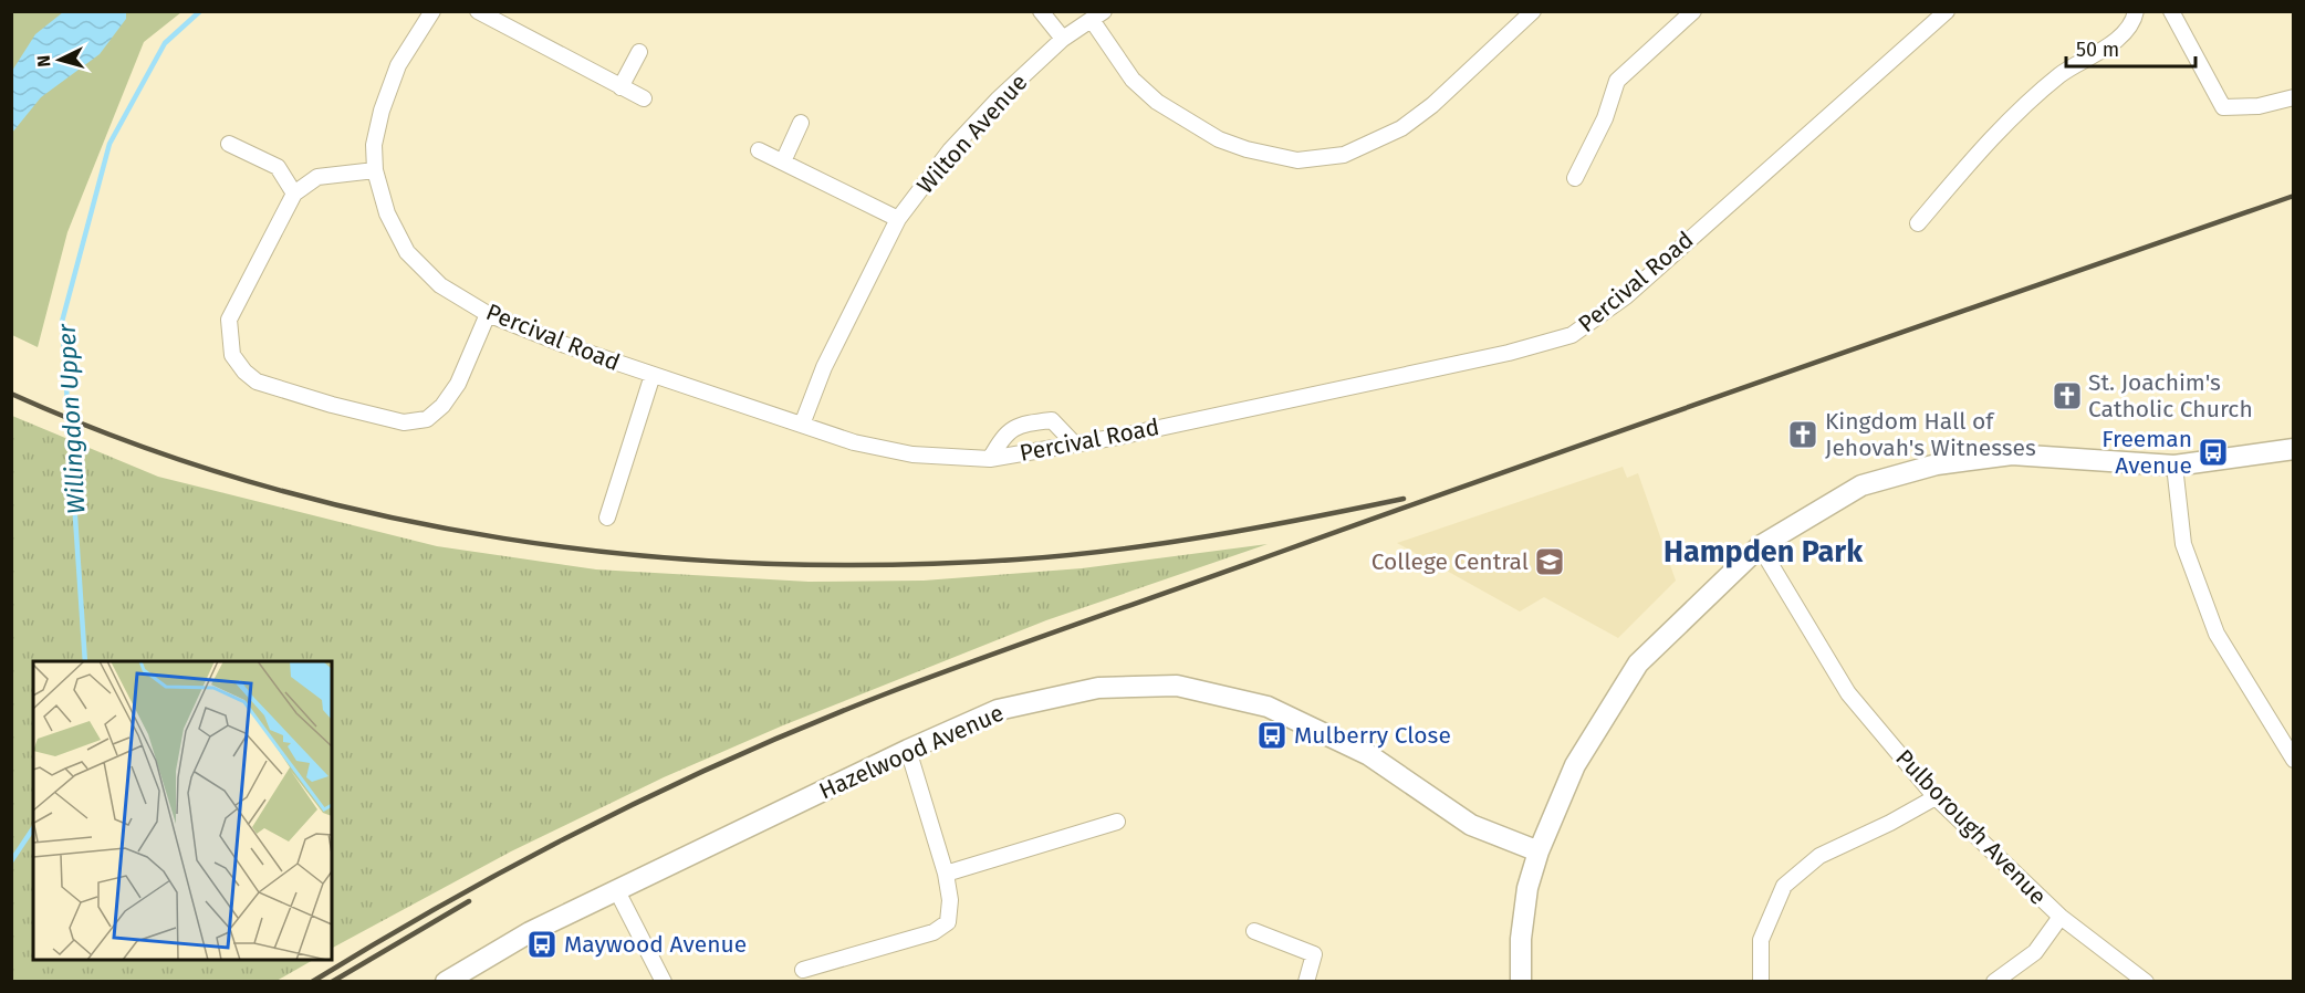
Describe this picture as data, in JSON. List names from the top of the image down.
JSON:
{
  "streets": {
    "street": [
      "Wilton Avenue",
      "Percival Road",
      "Hazelwood Avenue",
      "Pulborough Avenue"
    ]
  },
  "crossings": [
    ["Wilton Avenue", "Percival Road"]
  ],
  "districts": ["Hampden Park"],
  "water": ["Willingdon Upper"],
  "places": {
    "church": ["St. Joachim's Catholic Church", "Kingdom Hall of Jehovah's Witnesses"],
    "bus stop": ["Freeman Avenue", "Mulberry Close", "Maywood Avenue"],
    "school or university": ["College Central"]
  },
  "scale_bar": "50 m",
  "north": "left"
}
